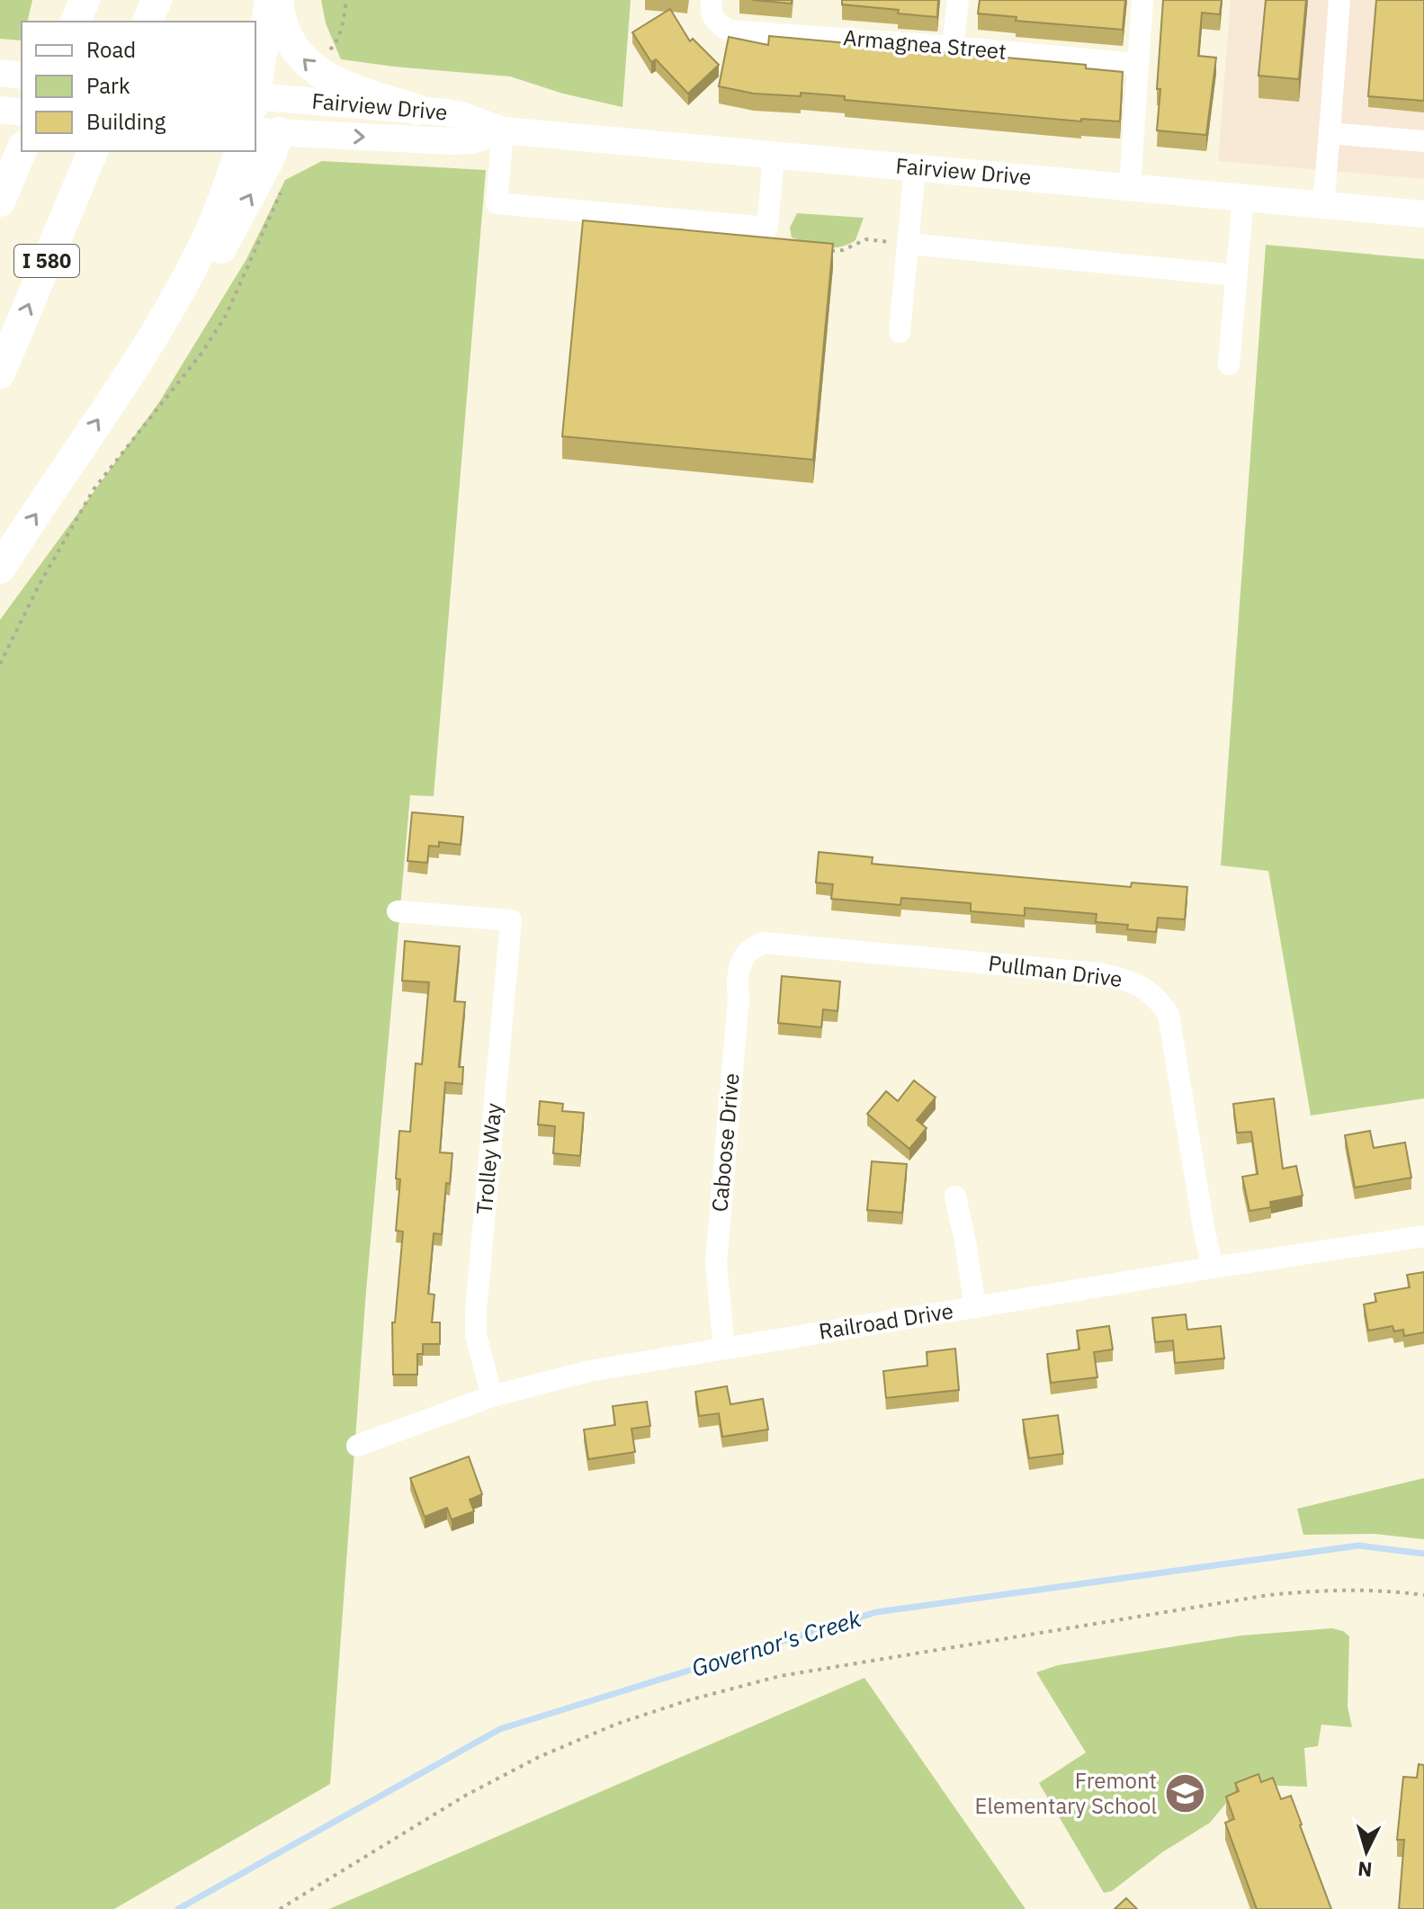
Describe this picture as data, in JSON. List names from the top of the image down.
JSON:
{
  "streets": {
    "highway": ["I 580"],
    "main road": ["Fairview Drive"],
    "street": [
      "Armagnea Street",
      "Pullman Drive",
      "Caboose Drive",
      "Trolley Way",
      "Railroad Drive"
    ]
  },
  "crossings": [
    ["Pullman Drive", "Caboose Drive"],
    ["Pullman Drive", "Railroad Drive"],
    ["Caboose Drive", "Railroad Drive"],
    ["Trolley Way", "Railroad Drive"]
  ],
  "water": ["Governor's Creek"],
  "places": {
    "school or university": ["Fremont Elementary School"]
  },
  "legend": ["Road", "Park", "Building"],
  "north": "bottom"
}
